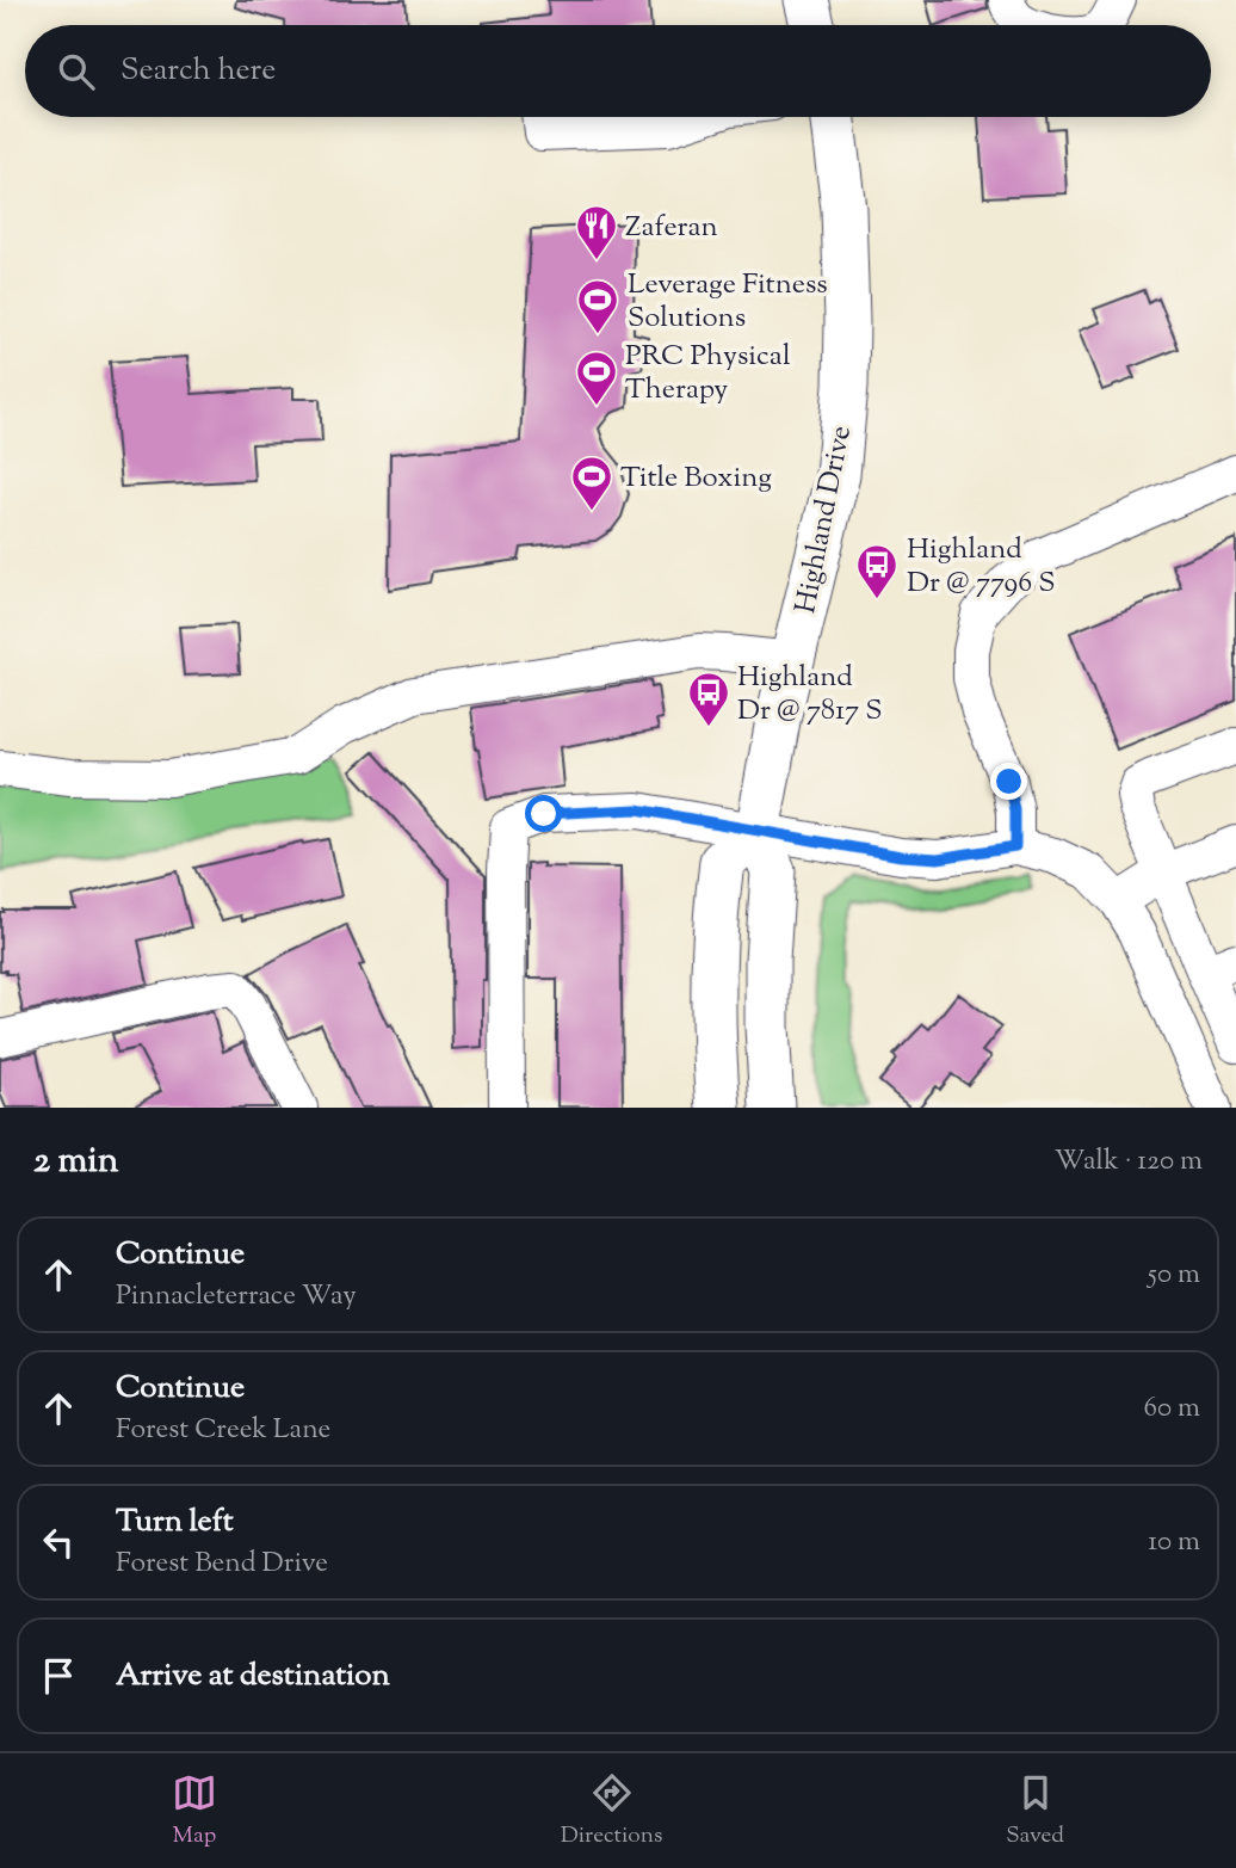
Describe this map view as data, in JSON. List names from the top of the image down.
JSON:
{
  "streets": {
    "main road": ["Highland Drive"]
  },
  "places": {
    "restaurant": ["Zaferan"],
    "sports": ["Leverage Fitness Solutions", "PRC Physical Therapy", "Title Boxing"],
    "bus stop": ["Highland Dr @ 7796 S", "Highland Dr @ 7817 S"]
  },
  "page": {
    "search": "Search here",
    "heading": ["2 min", "Walk · 120 m"],
    "list": [
      ["Continue", "Pinnacleterrace Way", "50 m"],
      ["Continue", "Forest Creek Lane", "60 m"],
      ["Turn left", "Forest Bend Drive", "10 m"],
      "Arrive at destination"
    ],
    "nav": ["Map", "Directions", "Saved"]
  }
}
